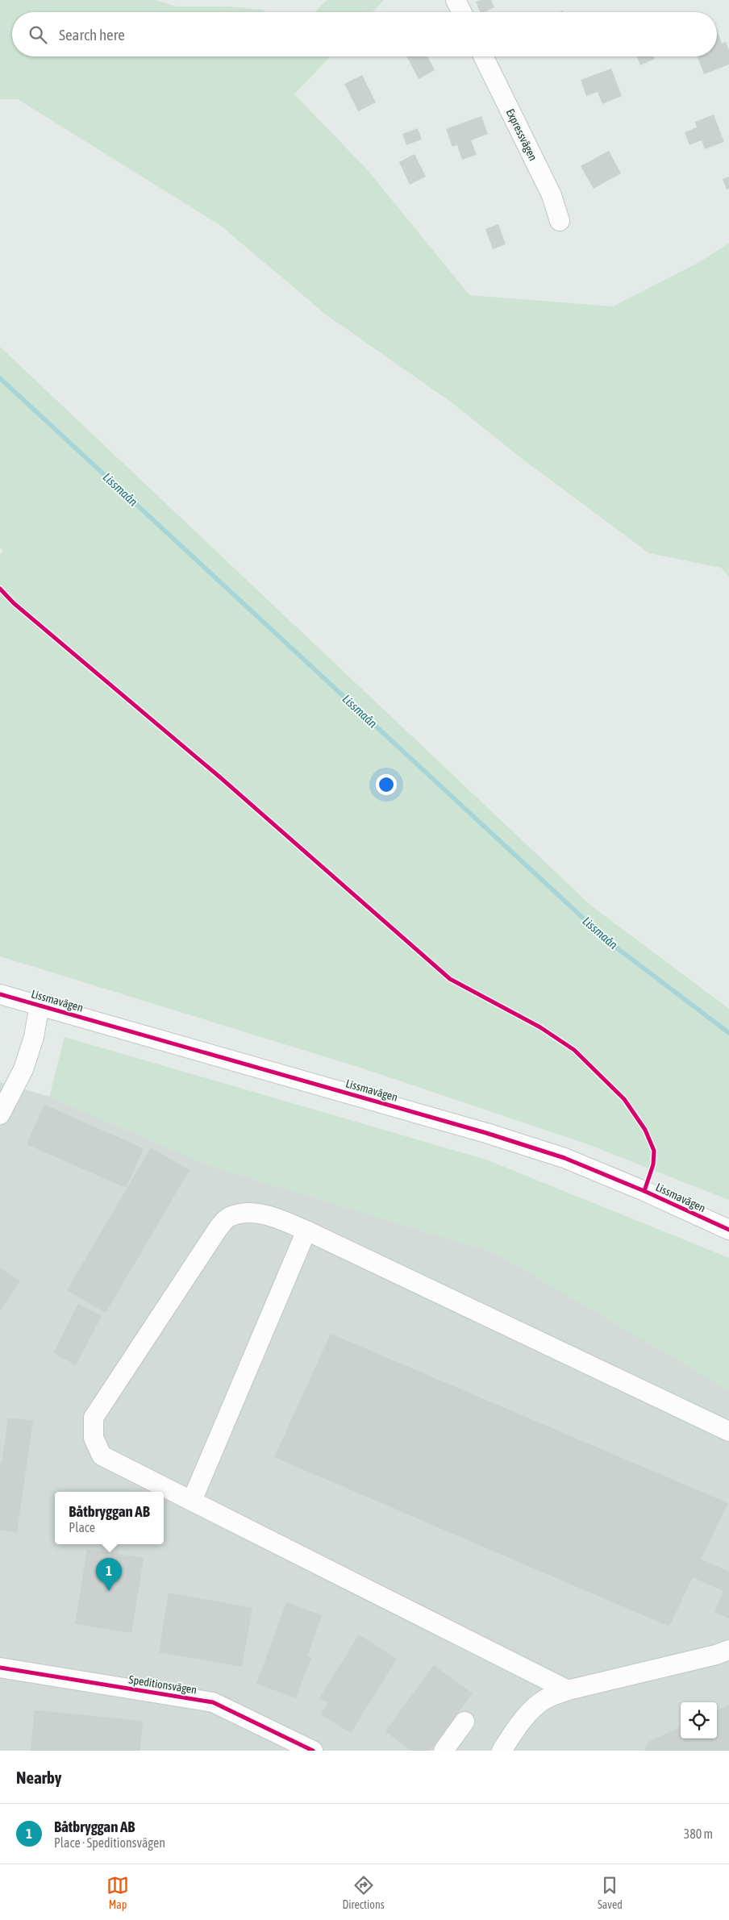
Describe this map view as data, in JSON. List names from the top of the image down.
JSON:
{
  "streets": {
    "street": ["Expressvägen", "Lissmavägen", "Speditionsvägen"]
  },
  "water": ["Lissmaån"],
  "page": {
    "search": "Search here",
    "popup": ["Båtbryggan AB", "Place"],
    "pins": "1",
    "heading": "Nearby",
    "list": [
      {
        "mark": "1",
        "name": "Båtbryggan AB",
        "note": "Place · Speditionsvägen",
        "value": "380 m"
      }
    ],
    "nav": ["Map", "Directions", "Saved"]
  }
}
